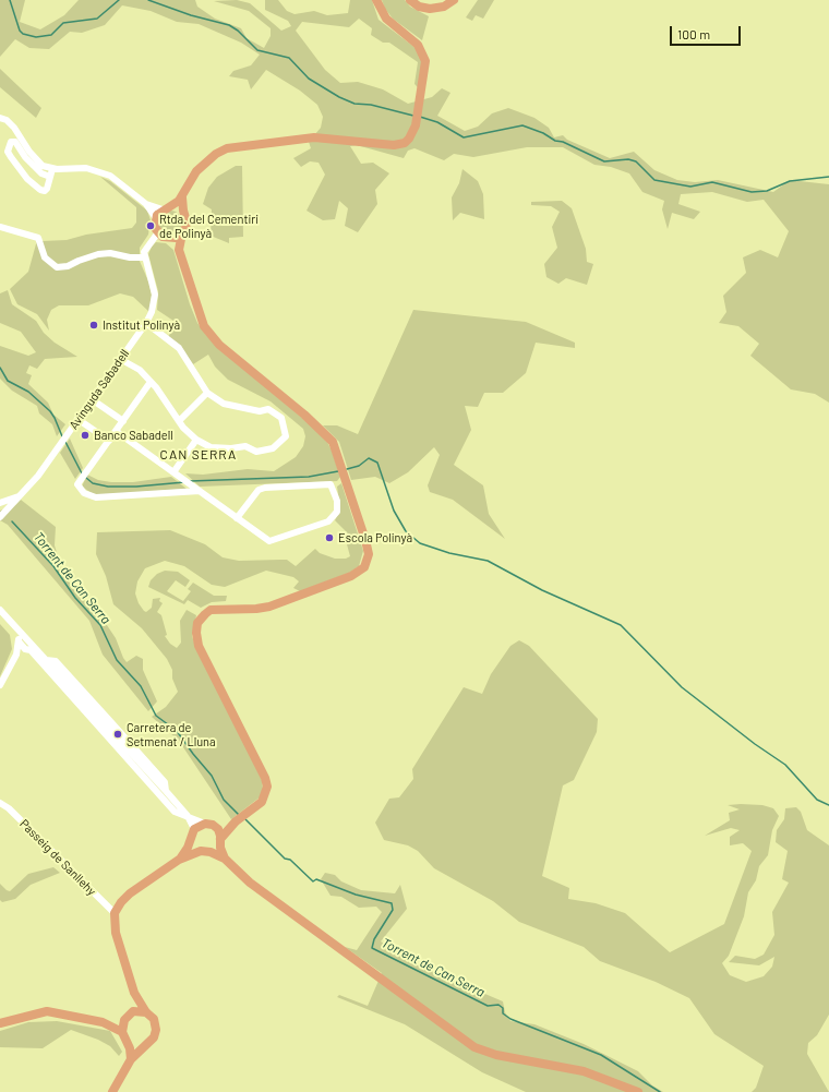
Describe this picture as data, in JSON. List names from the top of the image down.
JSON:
{
  "streets": {
    "street": ["Avinguda Sabadell", "Passeig de Sanllehy"]
  },
  "districts": ["CAN SERRA"],
  "water": ["Torrent de Can Serra"],
  "places": [
    "Rtda. del Cementiri de Polinyà",
    "Institut Polinyà",
    "Banco Sabadell",
    "Escola Polinyà",
    "Carretera de Setmenat / Lluna"
  ],
  "scale_bar": "100 m"
}
